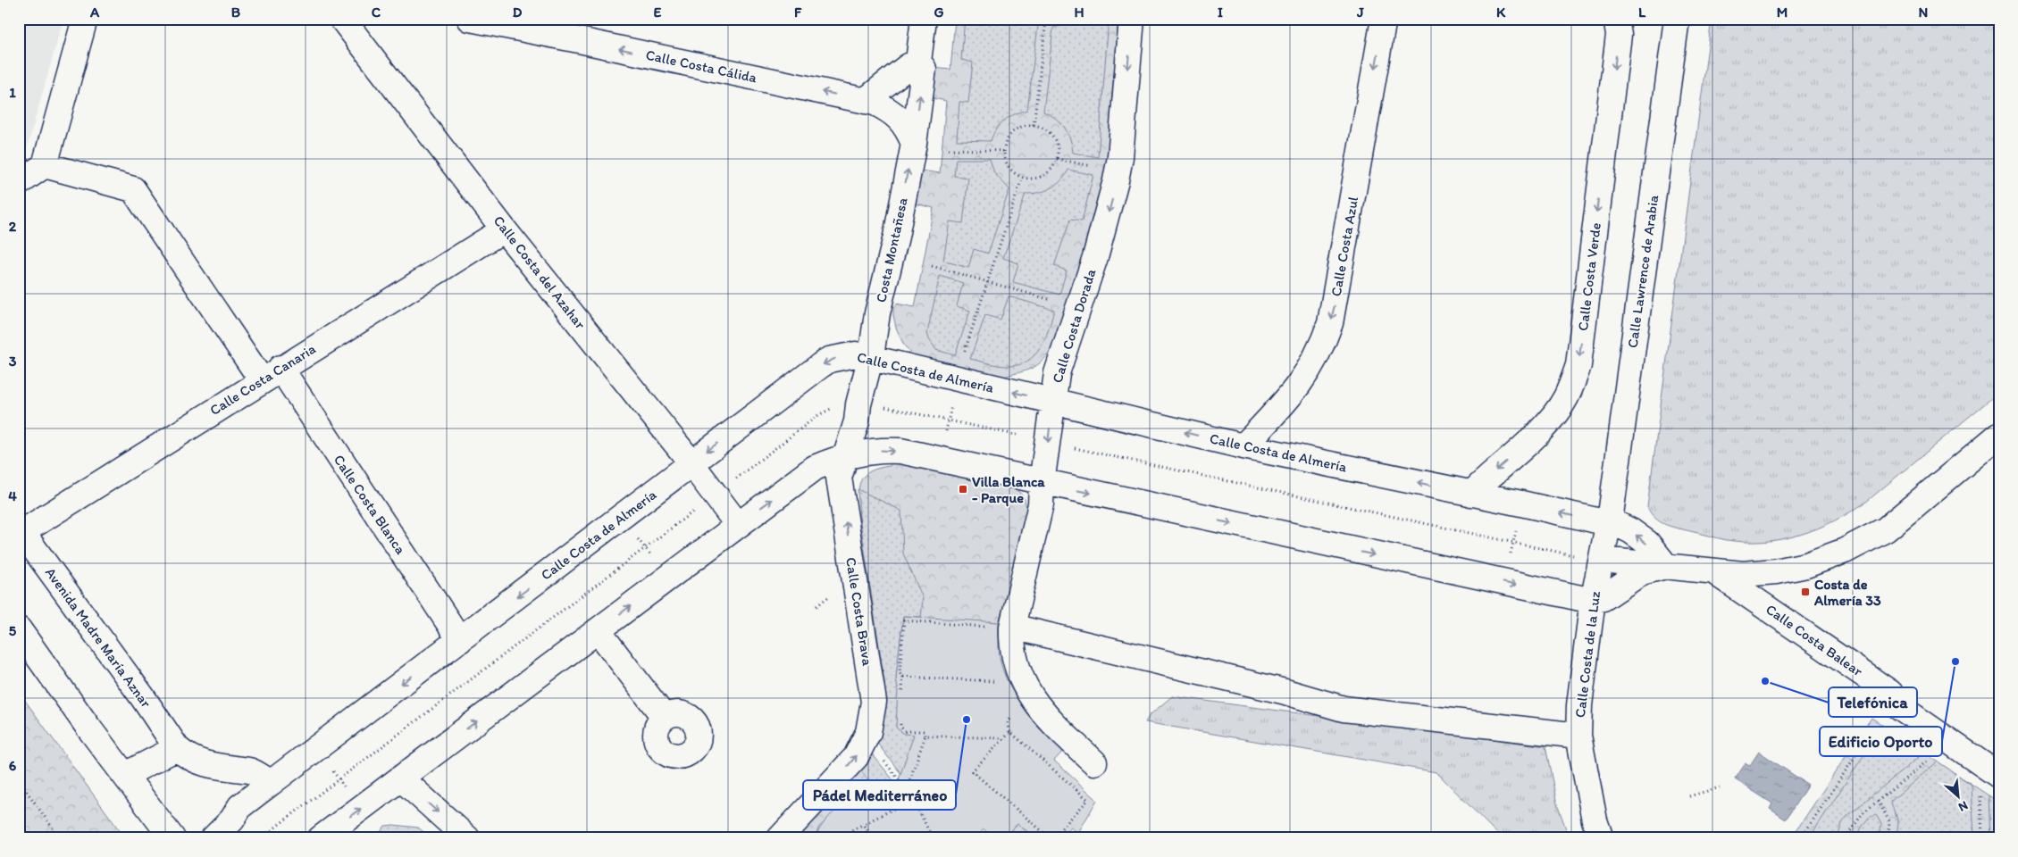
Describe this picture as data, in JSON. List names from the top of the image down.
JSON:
{
  "streets": {
    "street": [
      "Calle Costa Cálida",
      "Calle Costa Azul",
      "Costa Montañesa",
      "Calle Lawrence de Arabia",
      "Calle Costa del Azahar",
      "Calle Costa Verde",
      "Calle Costa Dorada",
      "Calle Costa de Almería",
      "Calle Costa Canaria",
      "Calle Costa Blanca",
      "Calle Costa Brava",
      "Avenida Madre María Aznar",
      "Calle Costa Balear",
      "Calle Costa de la Luz"
    ]
  },
  "crossings": [
    ["Calle Costa Cálida", "Costa Montañesa"],
    ["Calle Costa Azul", "Calle Costa de Almería"],
    ["Costa Montañesa", "Calle Costa de Almería"],
    ["Costa Montañesa", "Calle Costa Brava"],
    ["Calle Lawrence de Arabia", "Calle Costa de Almería"],
    ["Calle Lawrence de Arabia", "Calle Costa de la Luz"],
    ["Calle Costa del Azahar", "Calle Costa de Almería"],
    ["Calle Costa del Azahar", "Calle Costa Canaria"],
    ["Calle Costa Verde", "Calle Costa de Almería"],
    ["Calle Costa Dorada", "Calle Costa de Almería"],
    ["Calle Costa de Almería", "Calle Costa Blanca"],
    ["Calle Costa de Almería", "Calle Costa Brava"],
    ["Calle Costa de Almería", "Calle Costa de la Luz"],
    ["Calle Costa Canaria", "Calle Costa Blanca"],
    ["Calle Costa Canaria", "Avenida Madre María Aznar"]
  ],
  "one_way": [
    "Calle Costa Cálida",
    "Calle Costa Azul",
    "Costa Montañesa",
    "Calle Costa Verde",
    "Calle Costa Dorada",
    "Calle Costa Brava"
  ],
  "places": {
    "transit": ["Villa Blanca - Parque", "Costa de Almería 33"],
    "other": ["Edificio Oporto", "Telefónica", "Pádel Mediterráneo"]
  },
  "north": "bottom right",
  "grid": {
    "columns": [
      "A",
      "B",
      "C",
      "D",
      "E",
      "F",
      "G",
      "H",
      "I",
      "J",
      "K",
      "L",
      "M",
      "N"
    ],
    "rows": [
      "1",
      "2",
      "3",
      "4",
      "5",
      "6"
    ]
  }
}
